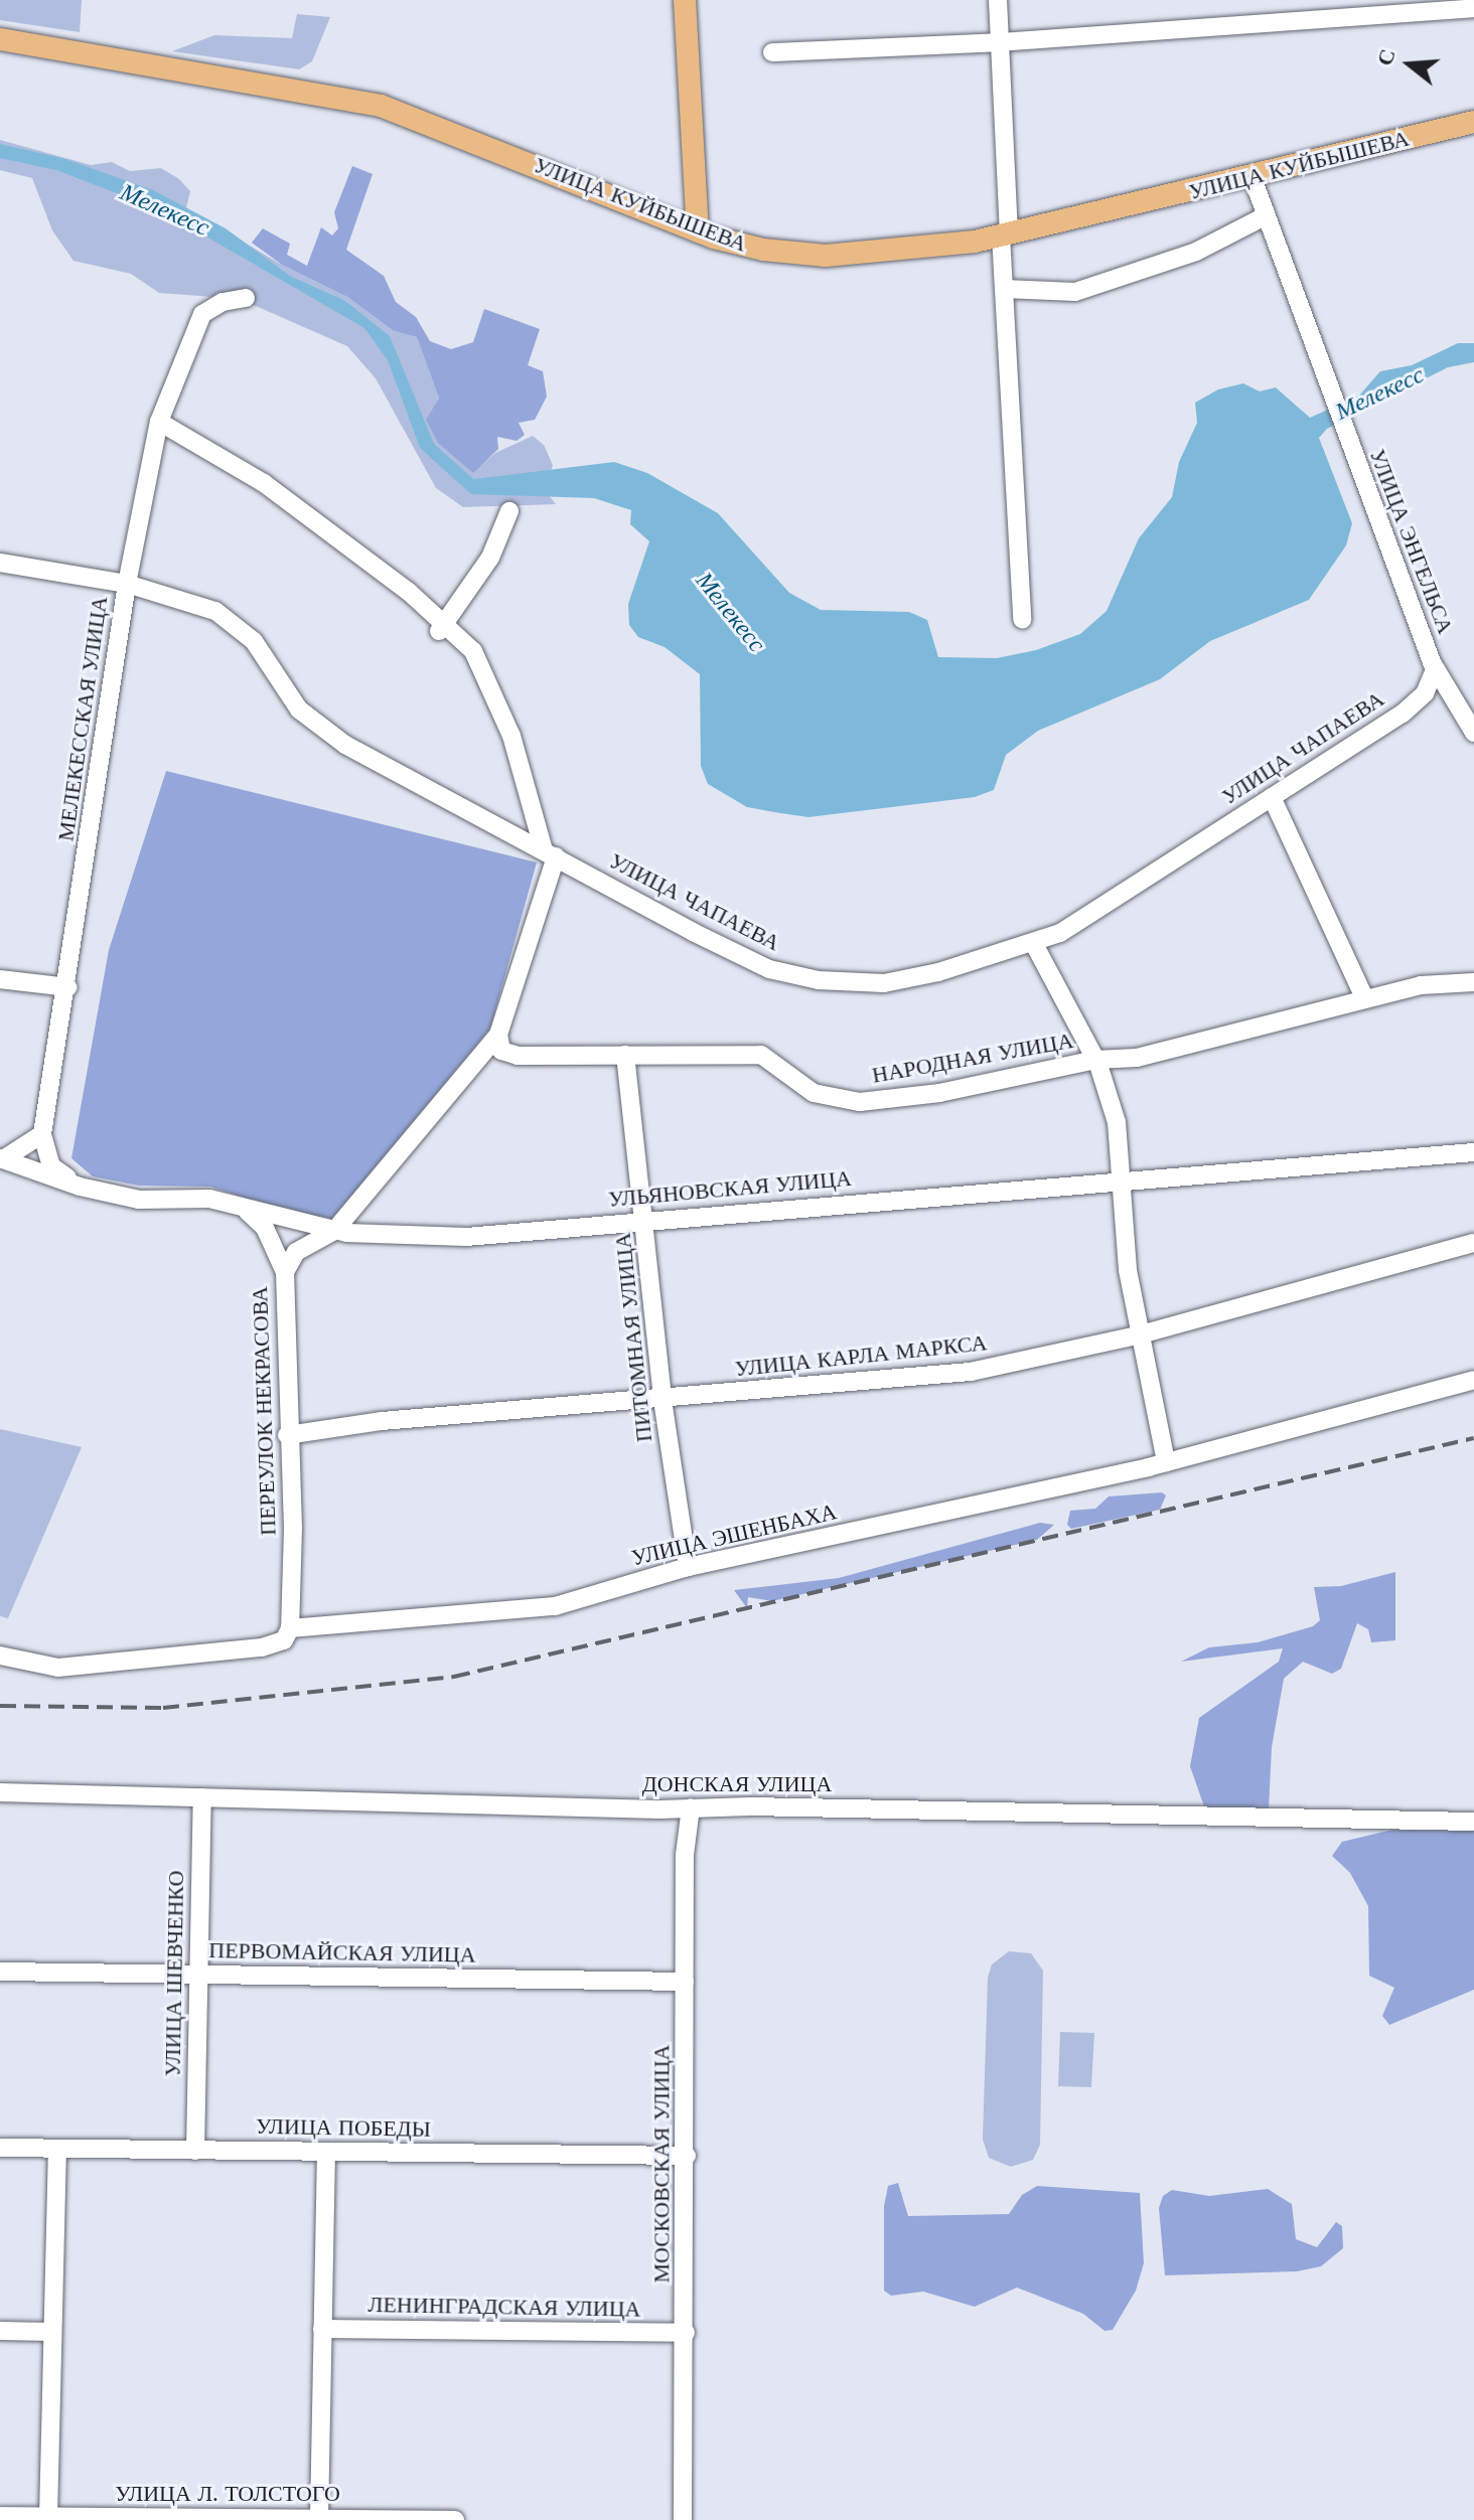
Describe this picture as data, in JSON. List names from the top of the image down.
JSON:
{
  "streets": {
    "main road": ["УЛИЦА КУЙБЫШЕВА"],
    "street": [
      "УЛИЦА ЭНГЕЛЬСА",
      "МЕЛЕКЕССКАЯ УЛИЦА",
      "УЛИЦА ЧАПАЕВА",
      "НАРОДНАЯ УЛИЦА",
      "УЛЬЯНОВСКАЯ УЛИЦА",
      "ПИТОМНАЯ УЛИЦА",
      "УЛИЦА КАРЛА МАРКСА",
      "ПЕРЕУЛОК НЕКРАСОВА",
      "УЛИЦА ЭШЕНБАХА",
      "ДОНСКАЯ УЛИЦА",
      "ПЕРВОМАЙСКАЯ УЛИЦА",
      "УЛИЦА ШЕВЧЕНКО",
      "УЛИЦА ПОБЕДЫ",
      "МОСКОВСКАЯ УЛИЦА",
      "ЛЕНИНГРАДСКАЯ УЛИЦА",
      "УЛИЦА Л. ТОЛСТОГО"
    ]
  },
  "crossings": [
    ["УЛИЦА КУЙБЫШЕВА", "УЛИЦА ЭНГЕЛЬСА"],
    ["УЛИЦА ЭНГЕЛЬСА", "УЛИЦА ЧАПАЕВА"],
    ["МЕЛЕКЕССКАЯ УЛИЦА", "УЛИЦА ЧАПАЕВА"],
    ["НАРОДНАЯ УЛИЦА", "ПИТОМНАЯ УЛИЦА"],
    ["УЛЬЯНОВСКАЯ УЛИЦА", "ПИТОМНАЯ УЛИЦА"],
    ["УЛЬЯНОВСКАЯ УЛИЦА", "ПЕРЕУЛОК НЕКРАСОВА"],
    ["ПИТОМНАЯ УЛИЦА", "УЛИЦА КАРЛА МАРКСА"],
    ["ПИТОМНАЯ УЛИЦА", "УЛИЦА ЭШЕНБАХА"],
    ["УЛИЦА КАРЛА МАРКСА", "ПЕРЕУЛОК НЕКРАСОВА"],
    ["ПЕРЕУЛОК НЕКРАСОВА", "УЛИЦА ЭШЕНБАХА"],
    ["ДОНСКАЯ УЛИЦА", "УЛИЦА ШЕВЧЕНКО"],
    ["ДОНСКАЯ УЛИЦА", "МОСКОВСКАЯ УЛИЦА"],
    ["ПЕРВОМАЙСКАЯ УЛИЦА", "УЛИЦА ШЕВЧЕНКО"],
    ["ПЕРВОМАЙСКАЯ УЛИЦА", "МОСКОВСКАЯ УЛИЦА"],
    ["УЛИЦА ШЕВЧЕНКО", "УЛИЦА ПОБЕДЫ"],
    ["УЛИЦА ПОБЕДЫ", "МОСКОВСКАЯ УЛИЦА"],
    ["МОСКОВСКАЯ УЛИЦА", "ЛЕНИНГРАДСКАЯ УЛИЦА"]
  ],
  "water": ["Мелекесс"],
  "north": "left"
}
